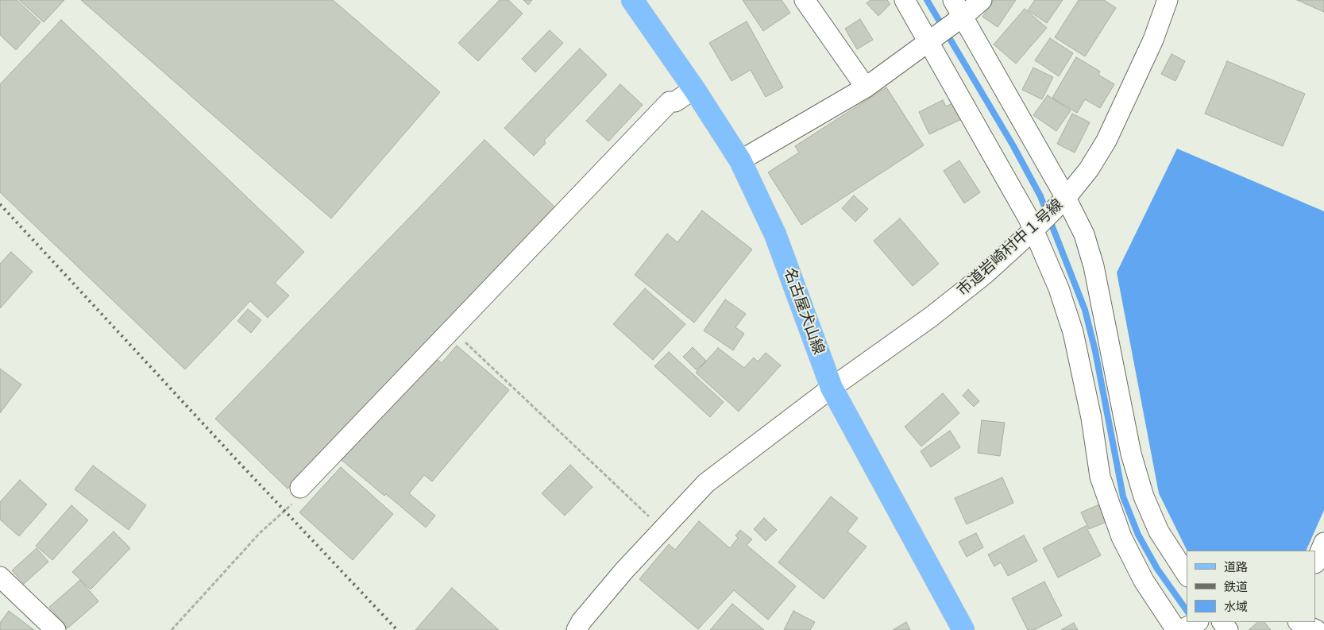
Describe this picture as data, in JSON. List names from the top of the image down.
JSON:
{
  "streets": {
    "main road": ["名古屋犬山線"],
    "street": ["市道岩崎村中１号線"]
  },
  "crossings": [
    ["市道岩崎村中１号線", "名古屋犬山線"]
  ],
  "legend": ["道路", "鉄道", "水域"]
}
